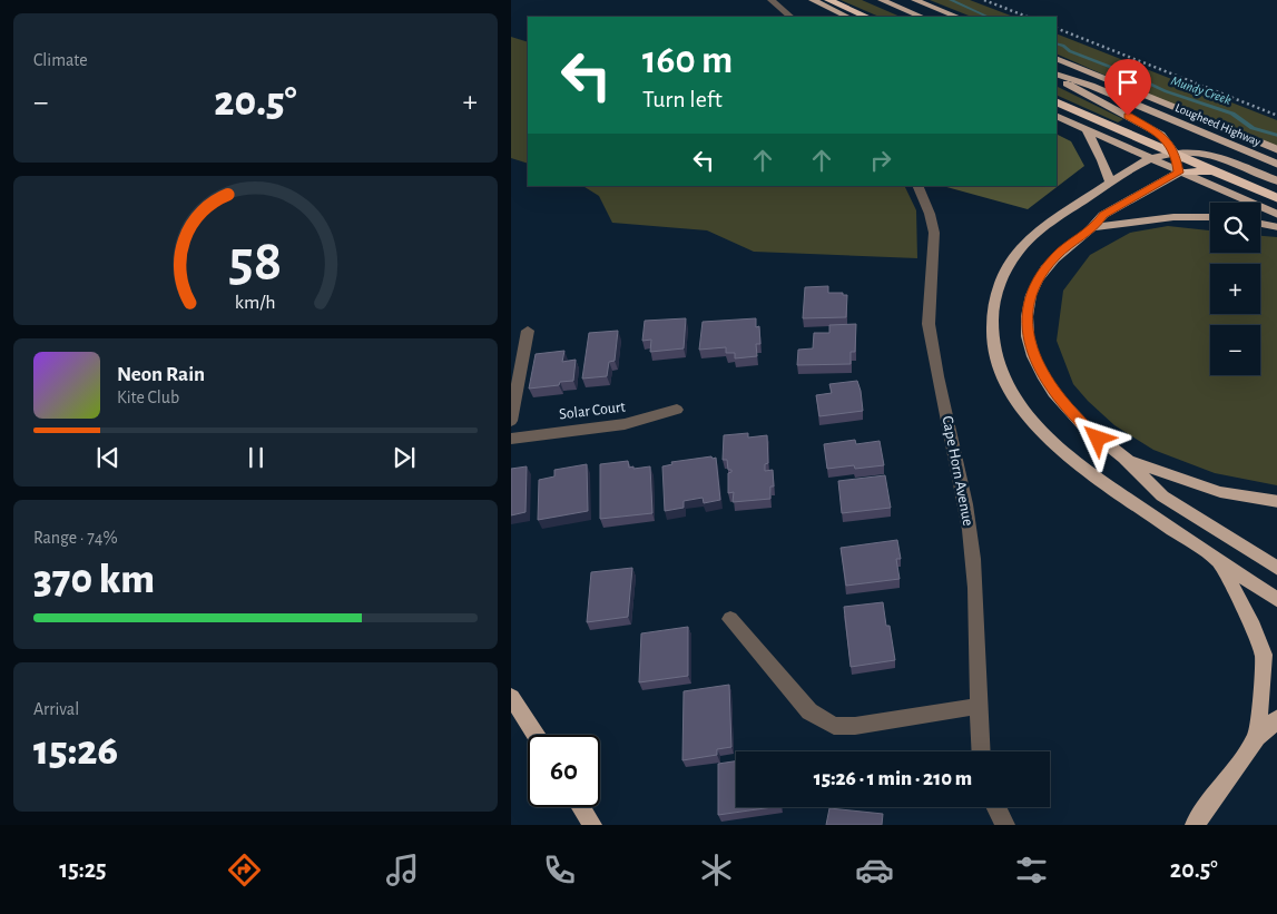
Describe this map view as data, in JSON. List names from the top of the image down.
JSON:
{
  "streets": {
    "main road": ["Lougheed Highway"],
    "street": ["Solar Court", "Cape Horn Avenue"]
  },
  "water": ["Mundy Creek"],
  "page": {
    "tile": [
      "Climate",
      ["Range · 74%", "370 km"],
      ["Arrival", "15:26"]
    ],
    "turn": ["160 m", "Turn left"],
    "heat": ["−", "20.5°", "+"],
    "map_buttons": ["+", "−"],
    "song": ["Neon Rain", "Kite Club"],
    "limit": "60",
    "trip": "15:26 · 1 min · 210 m",
    "tabs": ["15:25", "20.5°"],
    "gauge": ["58", "km/h"]
  }
}
